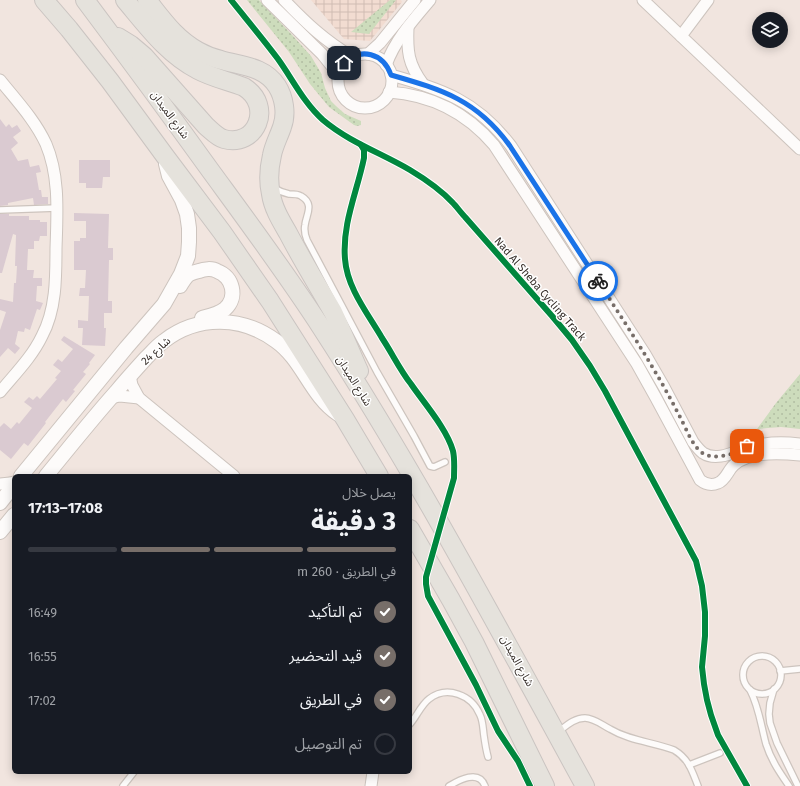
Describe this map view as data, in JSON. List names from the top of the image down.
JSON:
{
  "streets": {
    "main road": ["شارع الميدان"],
    "street": ["شارع 24"],
    "cycle path": ["Nad Al Sheba Cycling Track"]
  },
  "page": {
    "heading": ["3 دقيقة", "يصل خلال", "17:08–17:13"],
    "bar": "في الطريق · 260 m",
    "list": [
      ["تم التأكيد", "16:49"],
      ["قيد التحضير", "16:55"],
      ["في الطريق", "17:02"],
      "تم التوصيل"
    ]
  }
}
